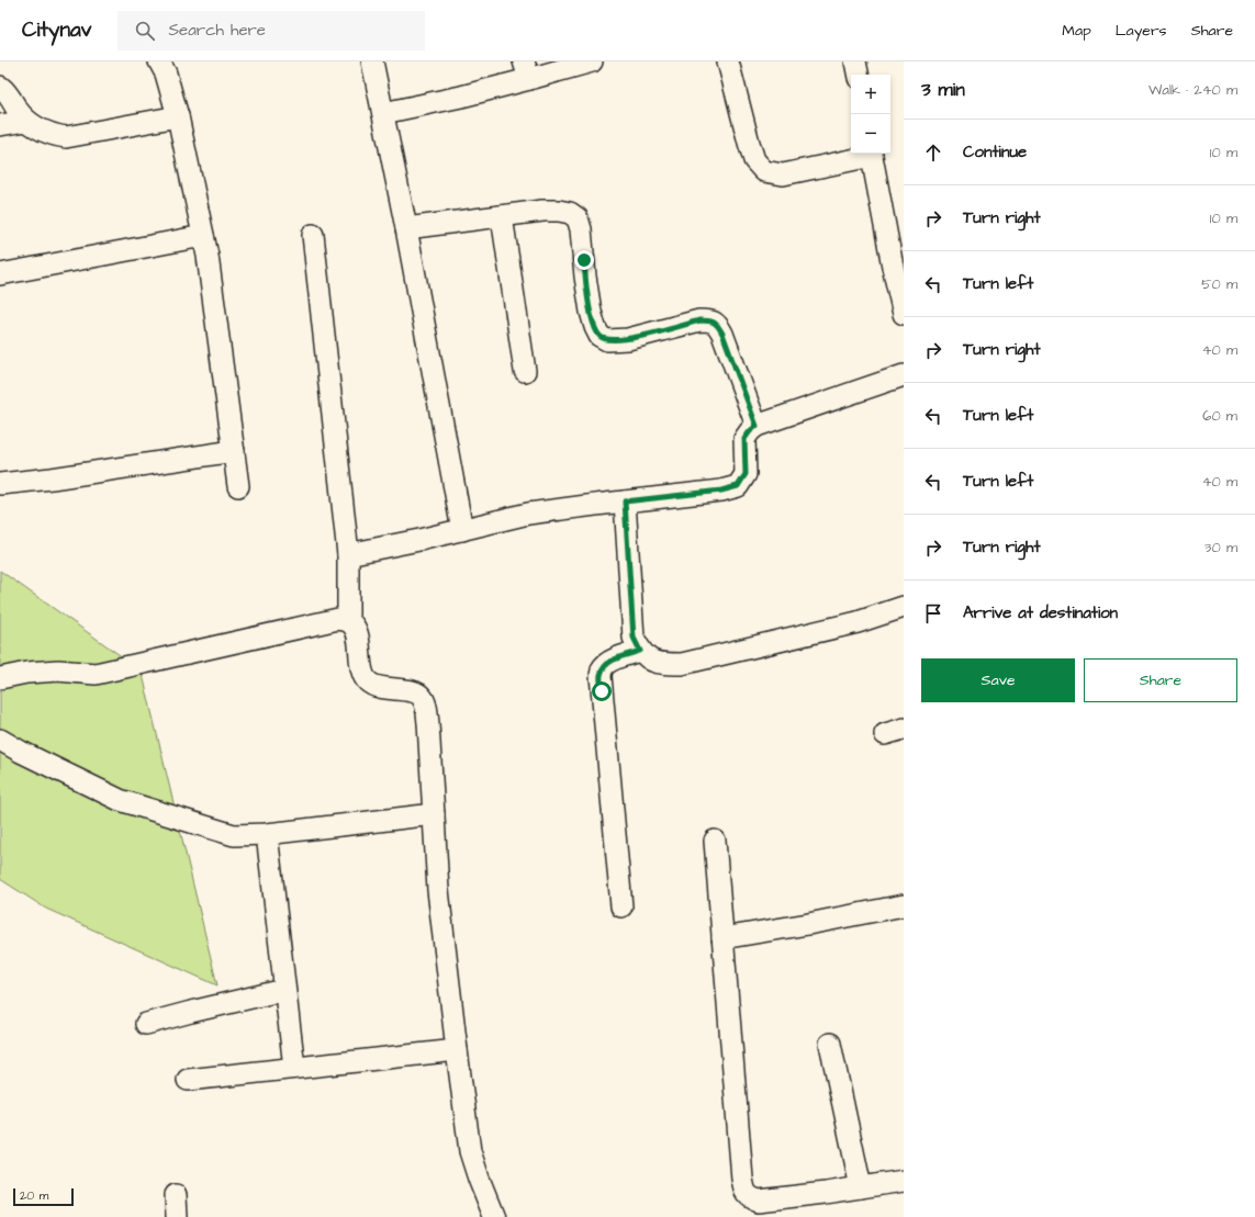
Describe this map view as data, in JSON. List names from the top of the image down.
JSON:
{
  "scale_bar": "20 m",
  "page": {
    "header": "Citynav",
    "search": "Search here",
    "nav": ["Map", "Layers", "Share"],
    "heading": ["3 min", "Walk · 240 m"],
    "map_buttons": ["+", "−"],
    "list": [
      ["Continue", "10 m"],
      ["Turn right", "10 m"],
      ["Turn left", "50 m"],
      ["Turn right", "40 m"],
      ["Turn left", "60 m"],
      ["Turn left", "40 m"],
      ["Turn right", "30 m"],
      "Arrive at destination"
    ],
    "buttons": ["Save", "Share"],
    "scale": "20 m"
  }
}
